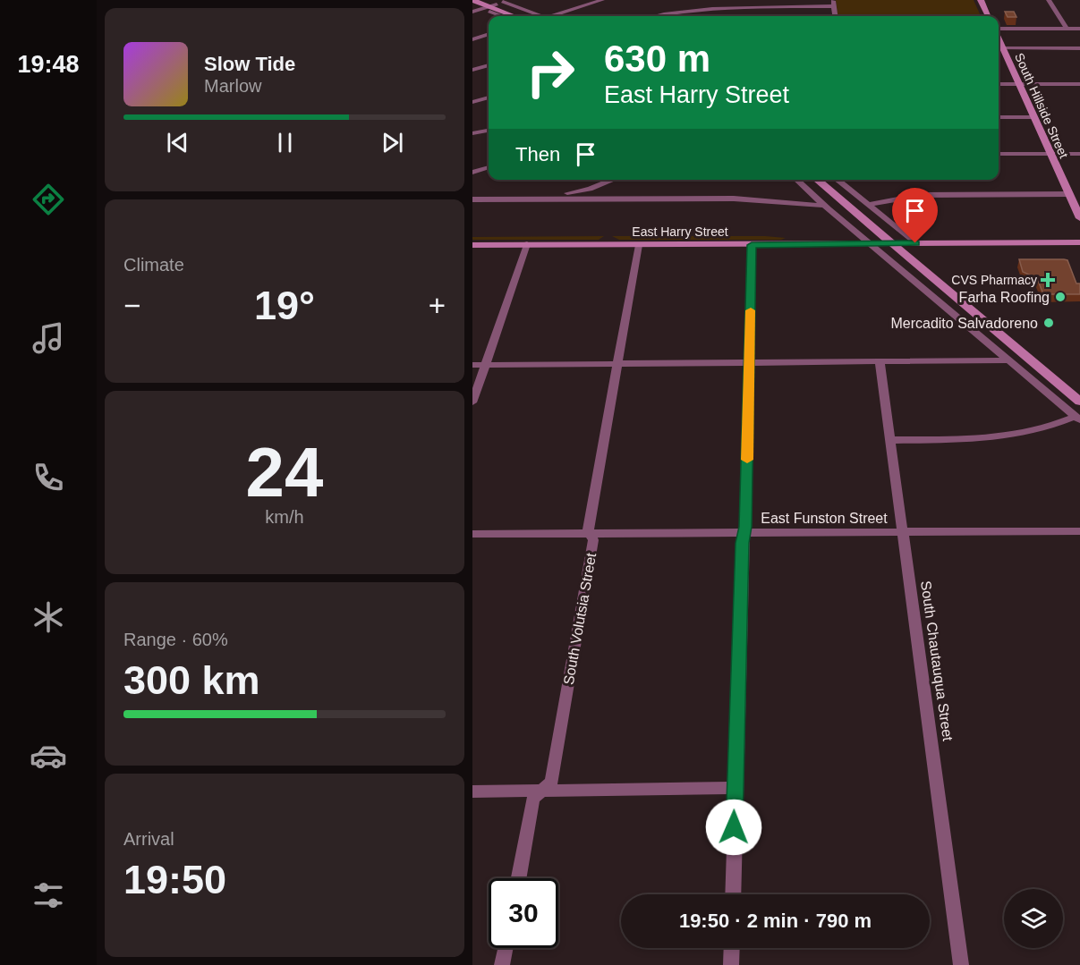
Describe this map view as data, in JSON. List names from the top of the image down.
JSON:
{
  "streets": {
    "main road": ["South Hillside Street", "East Harry Street"],
    "street": ["East Funston Street", "South Volutsia Street", "South Chautauqua Street"]
  },
  "crossings": [
    ["East Harry Street", "South Volutsia Street"],
    ["East Funston Street", "South Volutsia Street"],
    ["East Funston Street", "South Chautauqua Street"]
  ],
  "places": {
    "health": ["CVS Pharmacy"],
    "other": ["Farha Roofing", "Mercadito Salvadoreno"]
  },
  "page": {
    "tabs": "19:48",
    "turn": ["630 m", "East Harry Street"],
    "song": ["Slow Tide", "Marlow"],
    "then": "Then",
    "tile": [
      "Climate",
      ["24", "km/h"],
      ["Range · 60%", "300 km"],
      ["Arrival", "19:50"]
    ],
    "heat": ["−", "19°", "+"],
    "limit": "30",
    "trip": "19:50 · 2 min · 790 m"
  }
}
